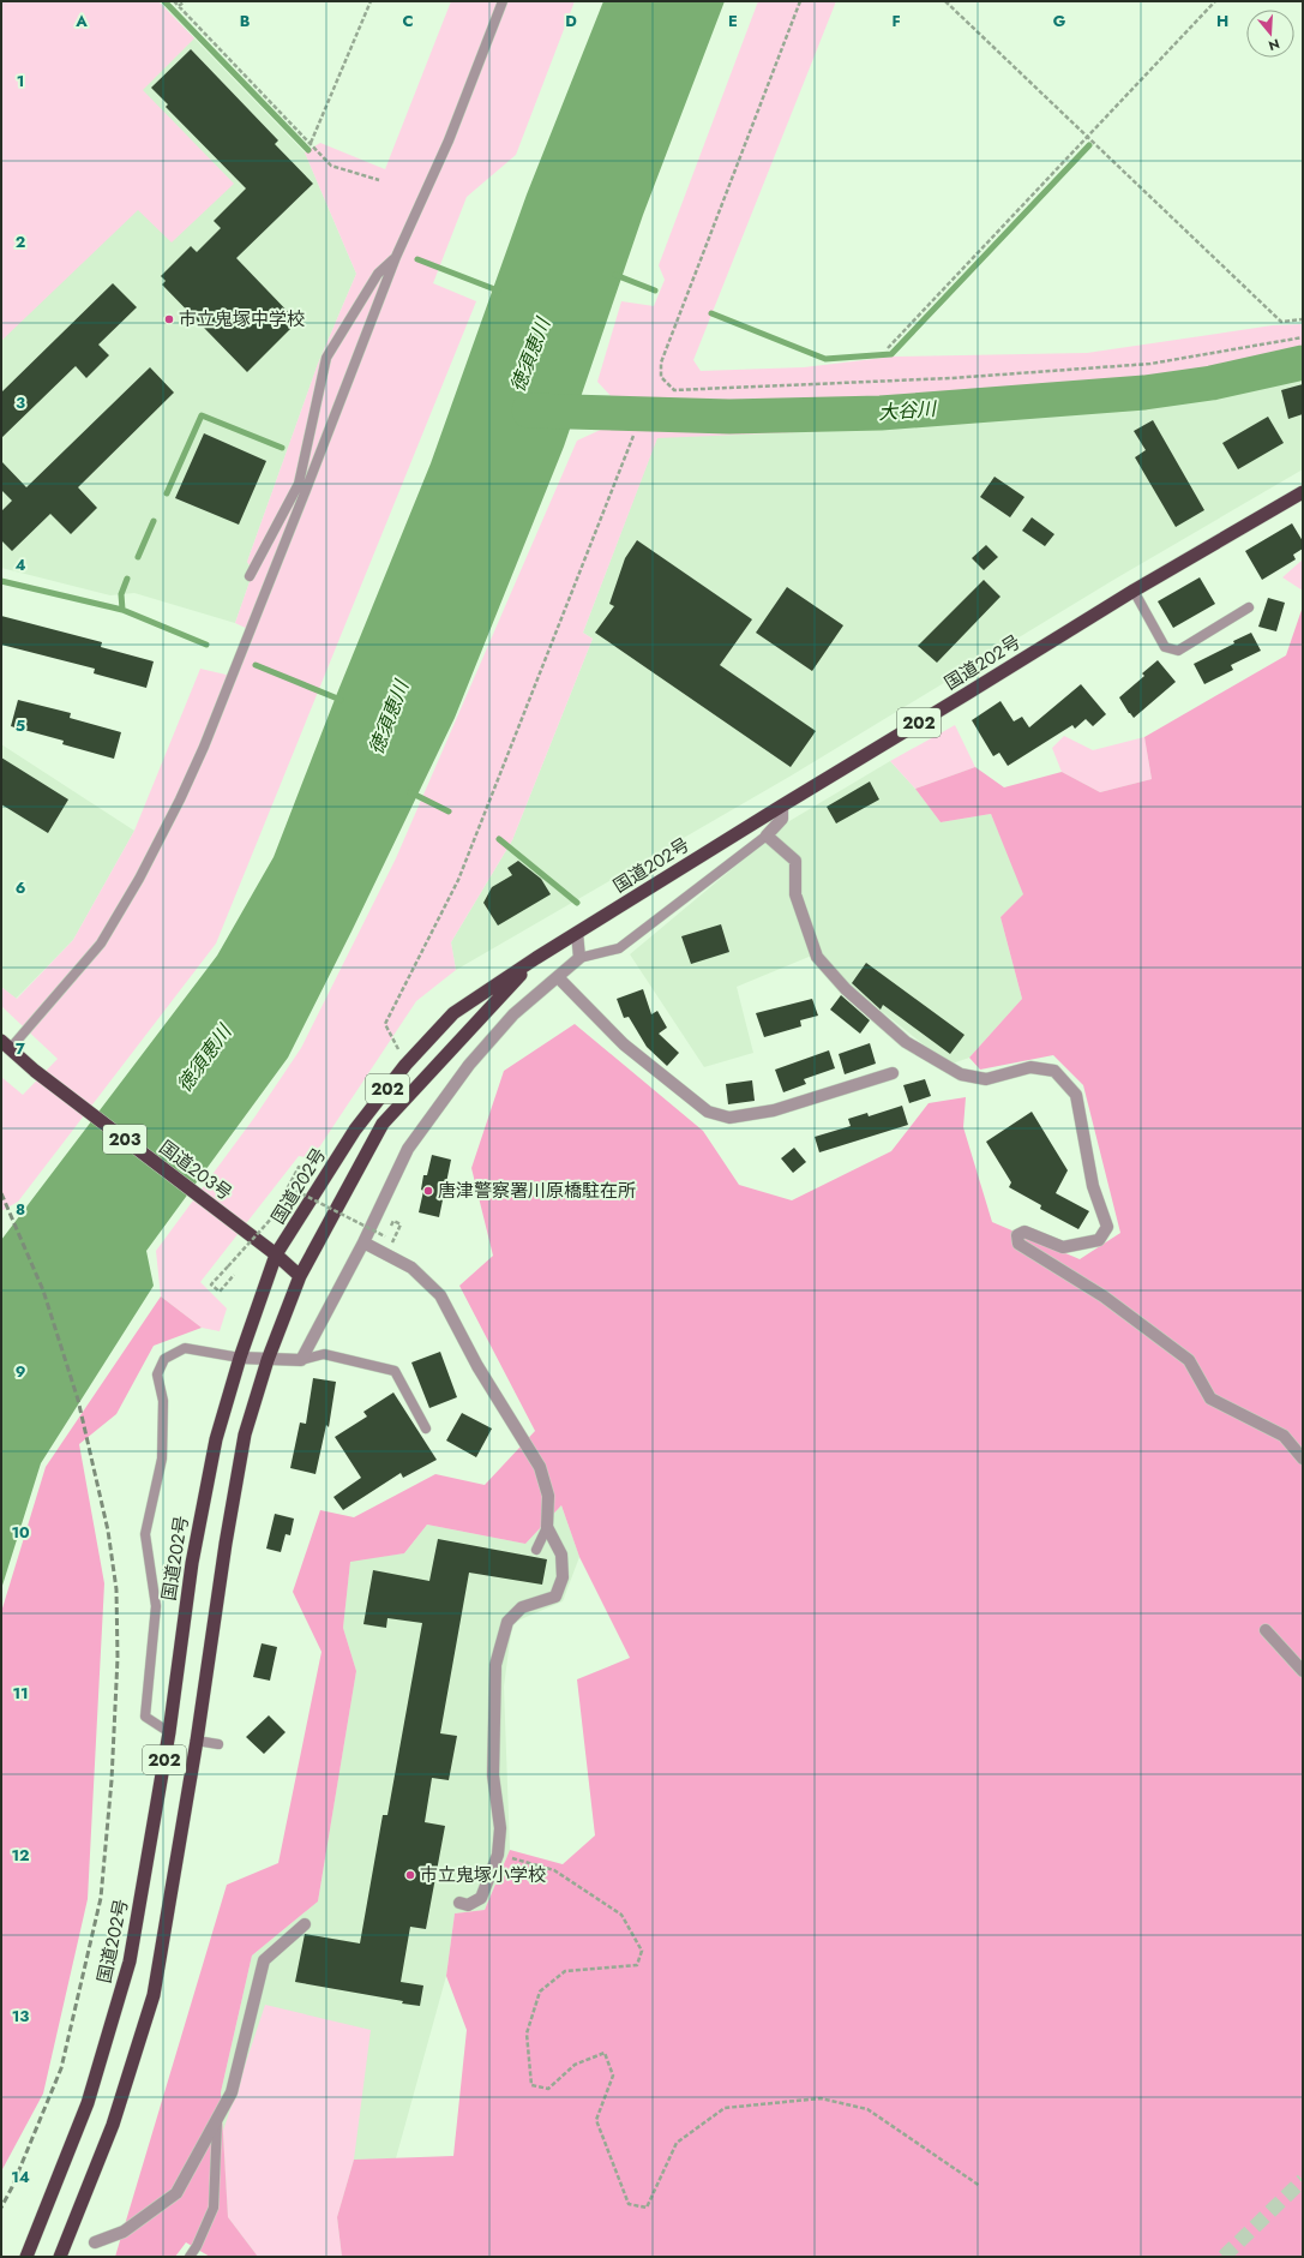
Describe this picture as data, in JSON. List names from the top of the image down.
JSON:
{
  "streets": {
    "highway": [
      "国道202号",
      "202",
      "203",
      "国道203号"
    ]
  },
  "crossings": [
    ["国道202号", "国道203号"]
  ],
  "water": ["徳須恵川", "大谷川"],
  "places": ["市立鬼塚中学校", "唐津警察署川原橋駐在所", "市立鬼塚小学校"],
  "north": "bottom",
  "grid": {
    "columns": [
      "A",
      "B",
      "C",
      "D",
      "E",
      "F",
      "G",
      "H"
    ],
    "rows": [
      "1",
      "2",
      "3",
      "4",
      "5",
      "6",
      "7",
      "8",
      "9",
      "10",
      "11",
      "12",
      "13",
      "14"
    ]
  }
}
